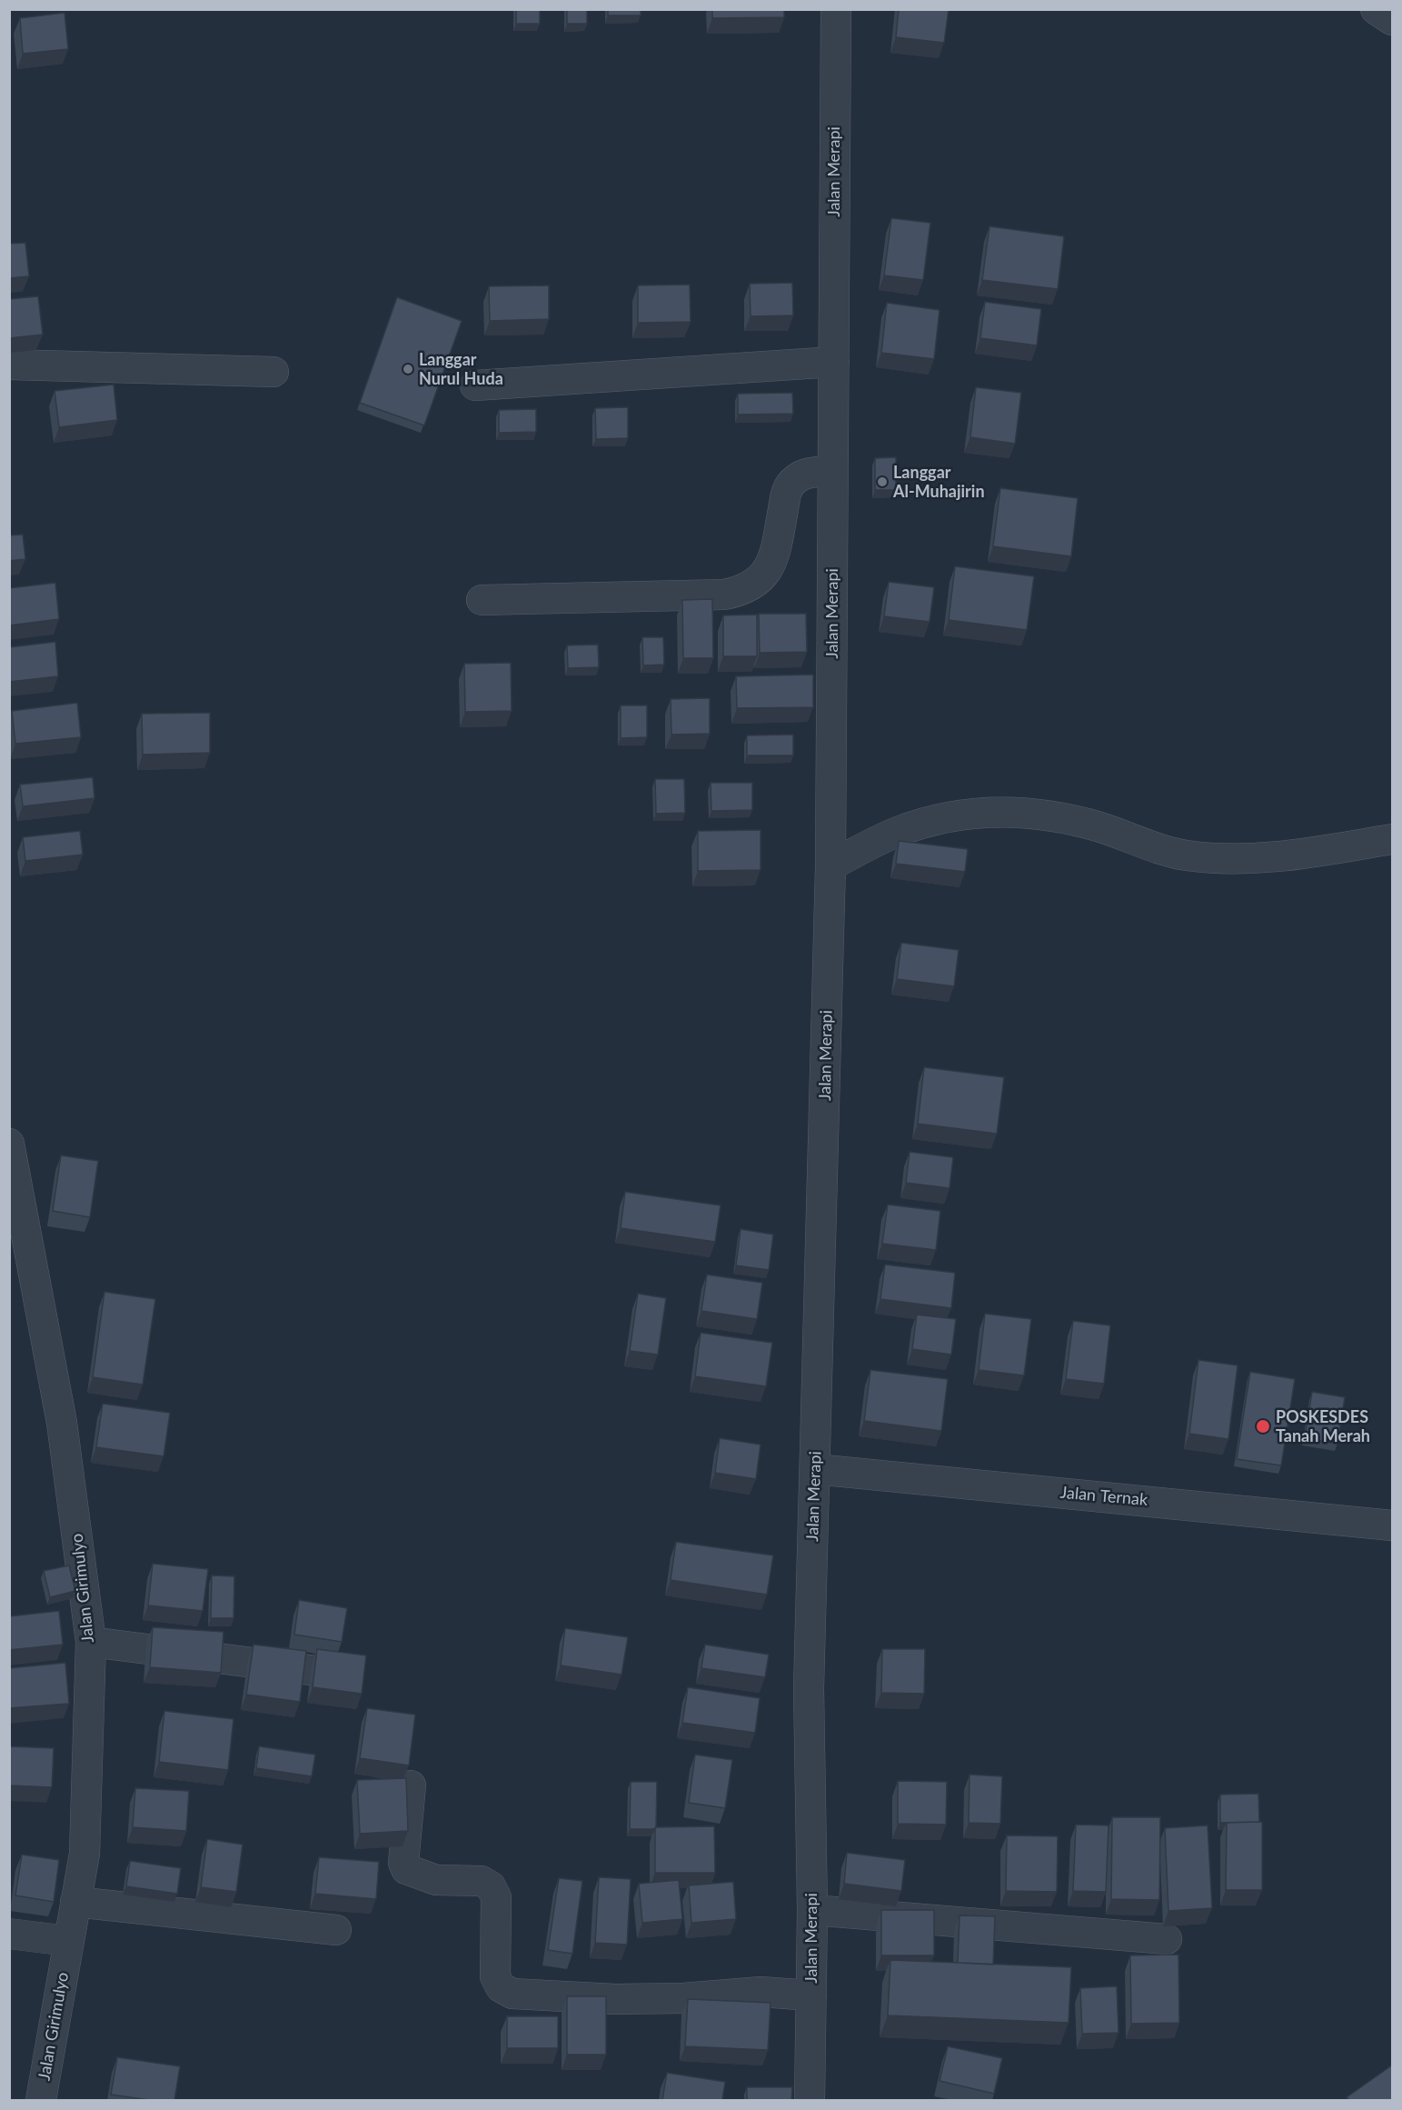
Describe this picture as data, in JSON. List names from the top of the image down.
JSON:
{
  "streets": {
    "street": ["Jalan Merapi", "Jalan Ternak", "Jalan Girimulyo"]
  },
  "crossings": [
    ["Jalan Merapi", "Jalan Ternak"]
  ],
  "places": ["Langgar Nurul Huda", "Langgar Al-Muhajirin", "POSKESDES Tanah Merah"]
}
